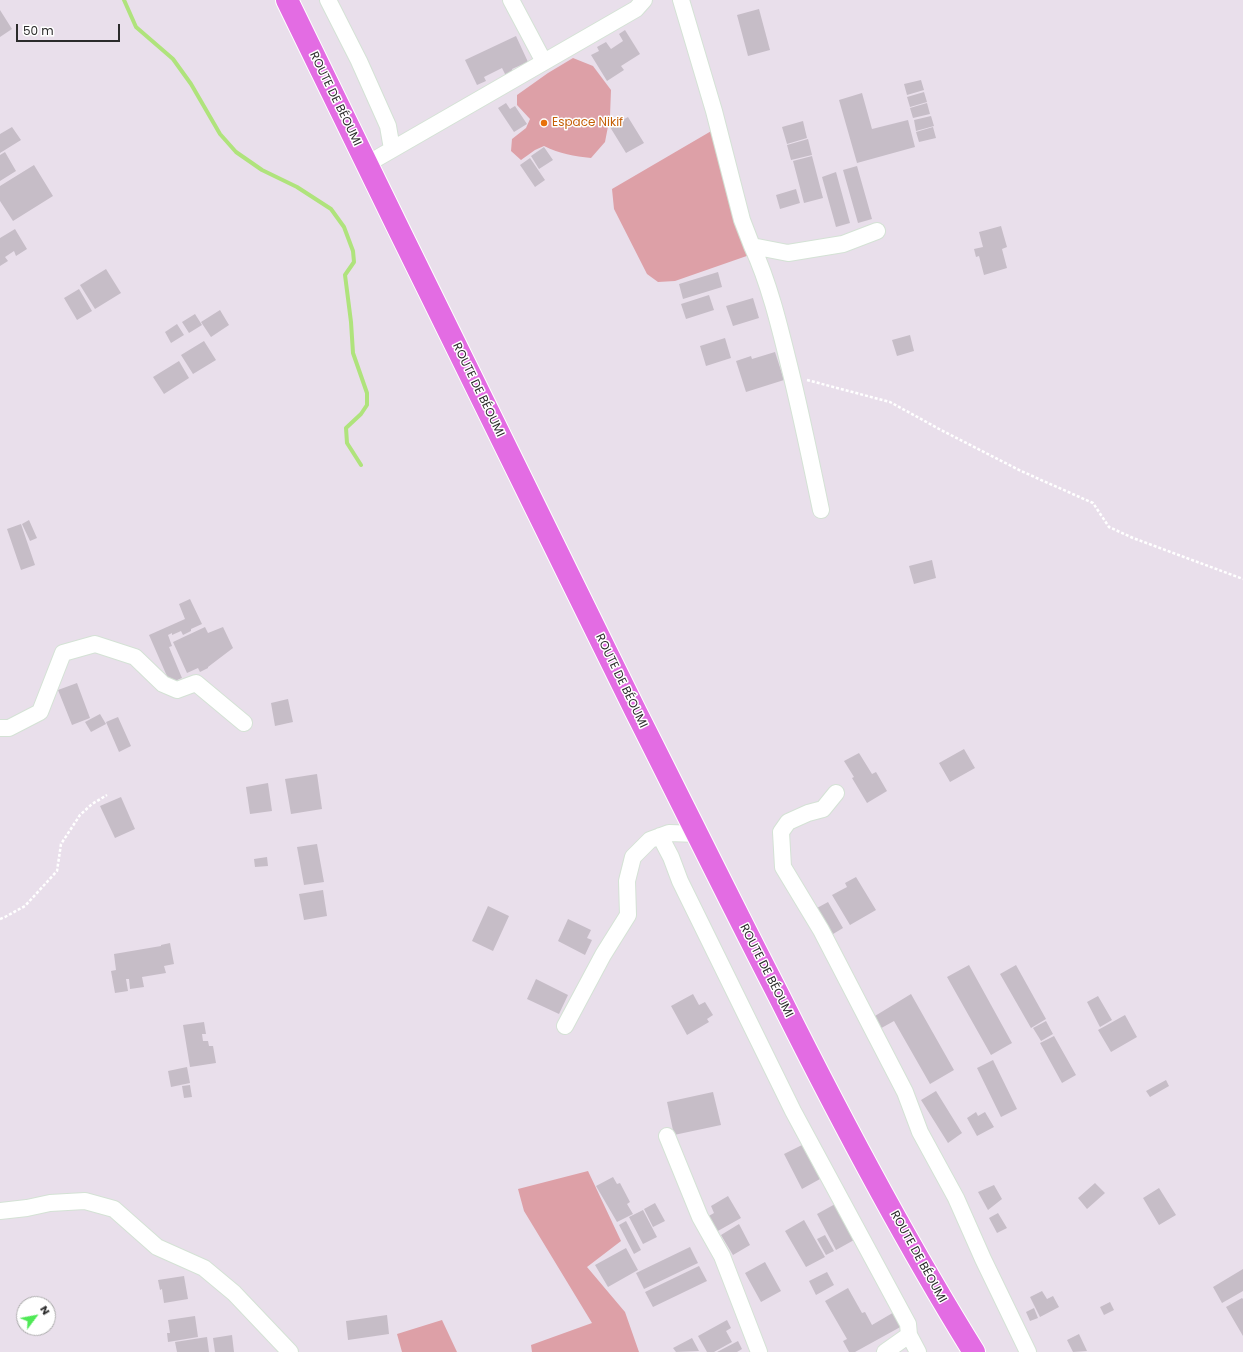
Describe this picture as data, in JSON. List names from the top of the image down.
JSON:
{
  "streets": {
    "main road": ["ROUTE DE BÉOUMI"]
  },
  "places": ["Espace Nikif"],
  "scale_bar": "50 m",
  "north": "top right"
}
